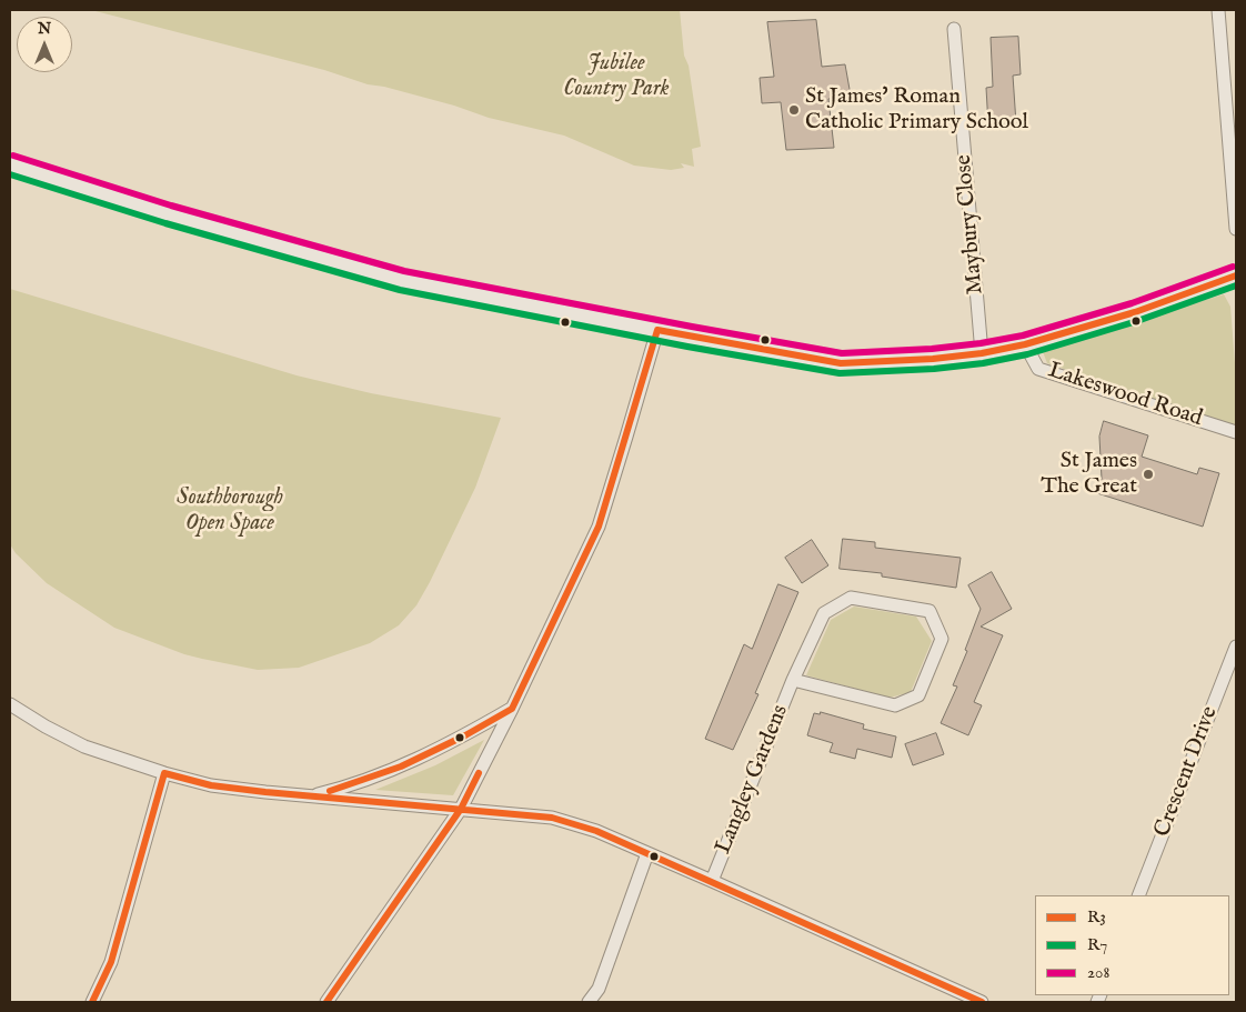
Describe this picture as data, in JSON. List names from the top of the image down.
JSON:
{
  "streets": {
    "street": [
      "Maybury Close",
      "Lakeswood Road",
      "Crescent Drive",
      "Langley Gardens"
    ]
  },
  "parks": ["Jubilee Country Park", "Southborough Open Space"],
  "places": ["St James' Roman Catholic Primary School", "St James The Great"],
  "lines": ["transit line 208", "transit line R7", "transit line R3"],
  "legend": ["R3", "R7", "208"],
  "north": "top"
}
